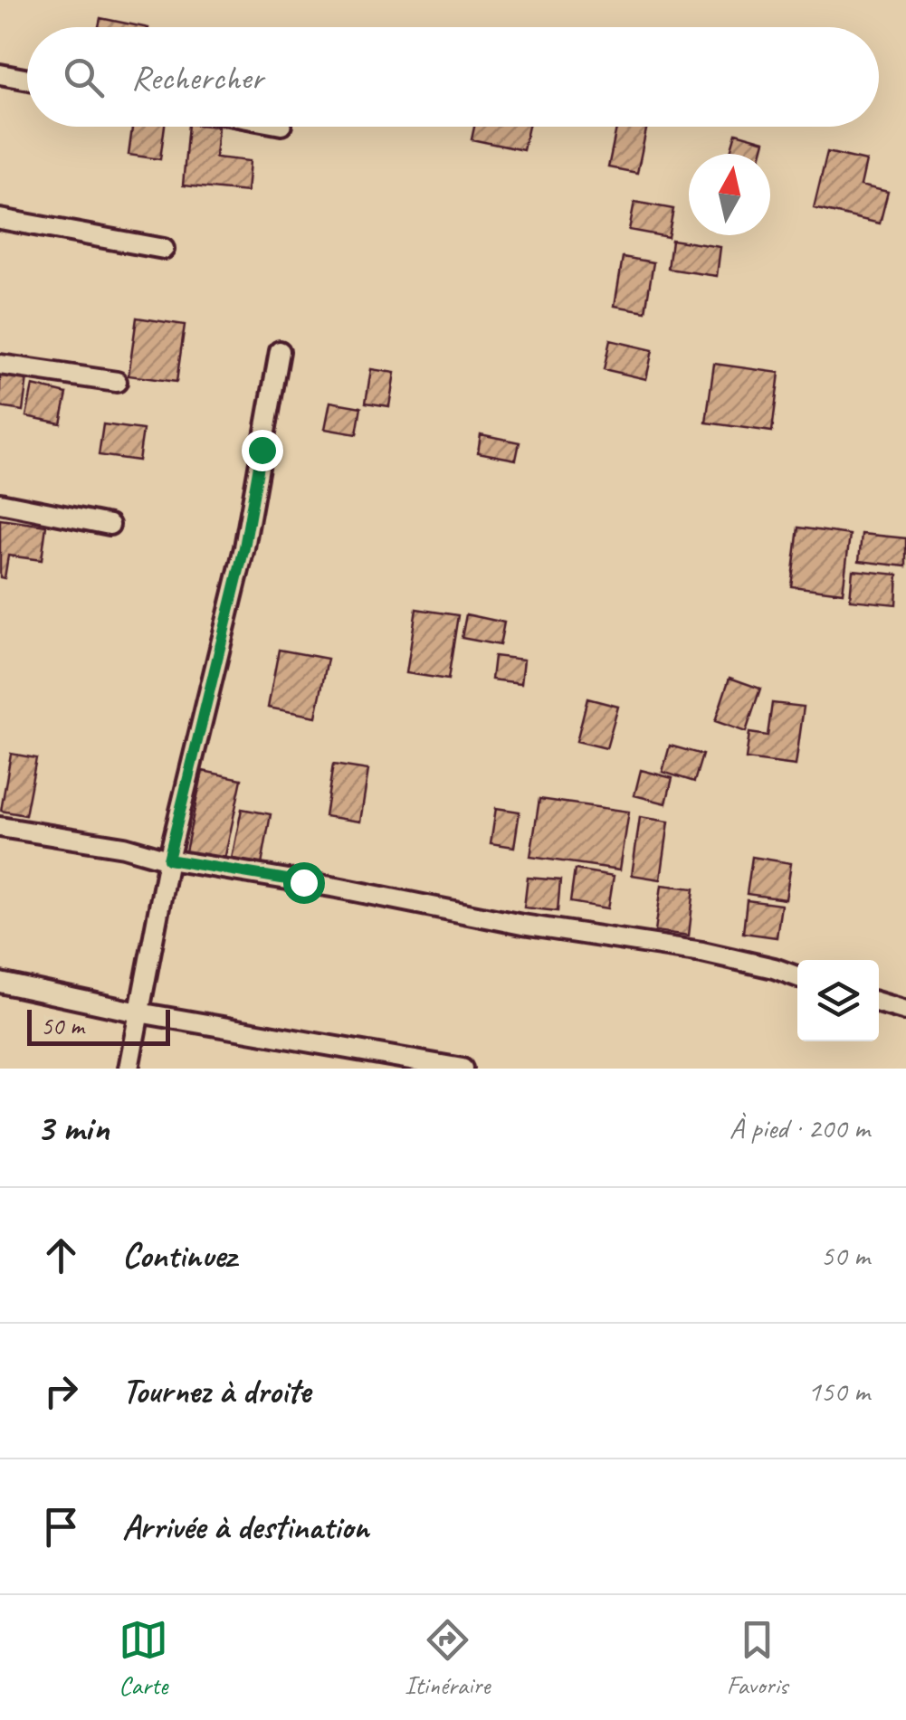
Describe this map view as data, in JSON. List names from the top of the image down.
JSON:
{
  "scale_bar": "50 m",
  "north": "top",
  "page": {
    "search": "Rechercher",
    "scale": "50 m",
    "heading": ["3 min", "À pied · 200 m"],
    "list": [
      ["Continuez", "50 m"],
      ["Tournez à droite", "150 m"],
      "Arrivée à destination"
    ],
    "nav": ["Carte", "Itinéraire", "Favoris"]
  }
}
